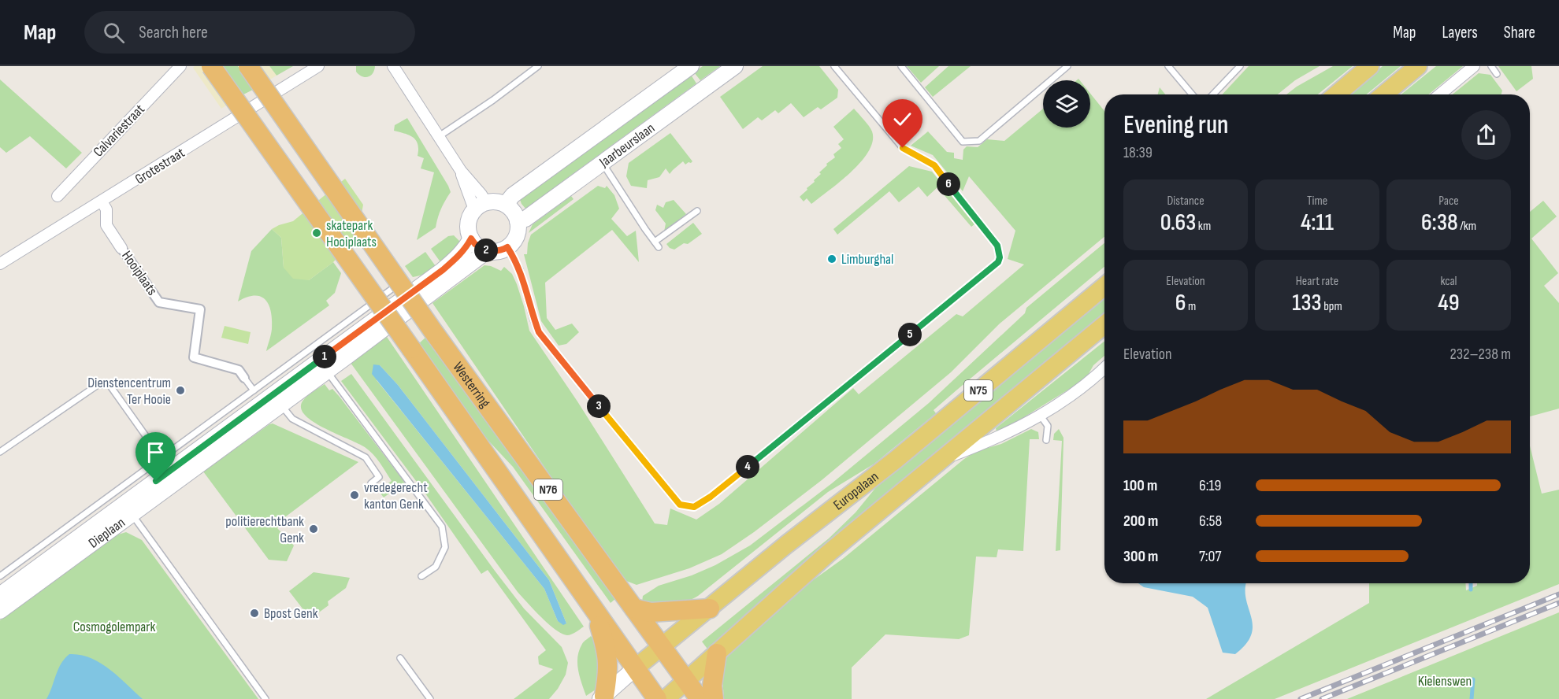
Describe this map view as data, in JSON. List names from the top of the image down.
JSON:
{
  "streets": {
    "highway": ["Westerring", "N76"],
    "main road": [
      "Jaarbeurslaan",
      "N75",
      "Europalaan",
      "Dieplaan"
    ],
    "street": ["Calvariestraat", "Grotestraat", "Hooiplaats"]
  },
  "crossings": [
    ["Jaarbeurslaan", "Dieplaan"],
    ["Grotestraat", "Hooiplaats"],
    ["Westerring", "N75"],
    ["Westerring", "Europalaan"]
  ],
  "parks": ["Cosmogolempark", "Kielenswen"],
  "places": [
    "skatepark Hooiplaats",
    "Limburghal",
    "Dienstencentrum Ter Hooie",
    "vredegerecht kanton Genk",
    "politierechtbank Genk",
    "Bpost Genk"
  ],
  "page": {
    "header": "Map",
    "search": "Search here",
    "nav": ["Map", "Layers", "Share"],
    "heading": ["Evening run", "18:39"],
    "pins": [
      "6",
      "2",
      "5",
      "1",
      "3",
      "4"
    ],
    "stats": [
      ["Distance", "0.63 km"],
      ["Time", "4:11"],
      ["Pace", "6:38 /km"],
      ["Elevation", "6 m"],
      ["Heart rate", "133 bpm"],
      ["kcal", "49"]
    ],
    "chart": ["Elevation", "232–238 m"],
    "list": [
      {
        "name": "100 m",
        "note": "6:19"
      },
      {
        "name": "200 m",
        "note": "6:58"
      },
      {
        "name": "300 m",
        "note": "7:07"
      }
    ]
  }
}
